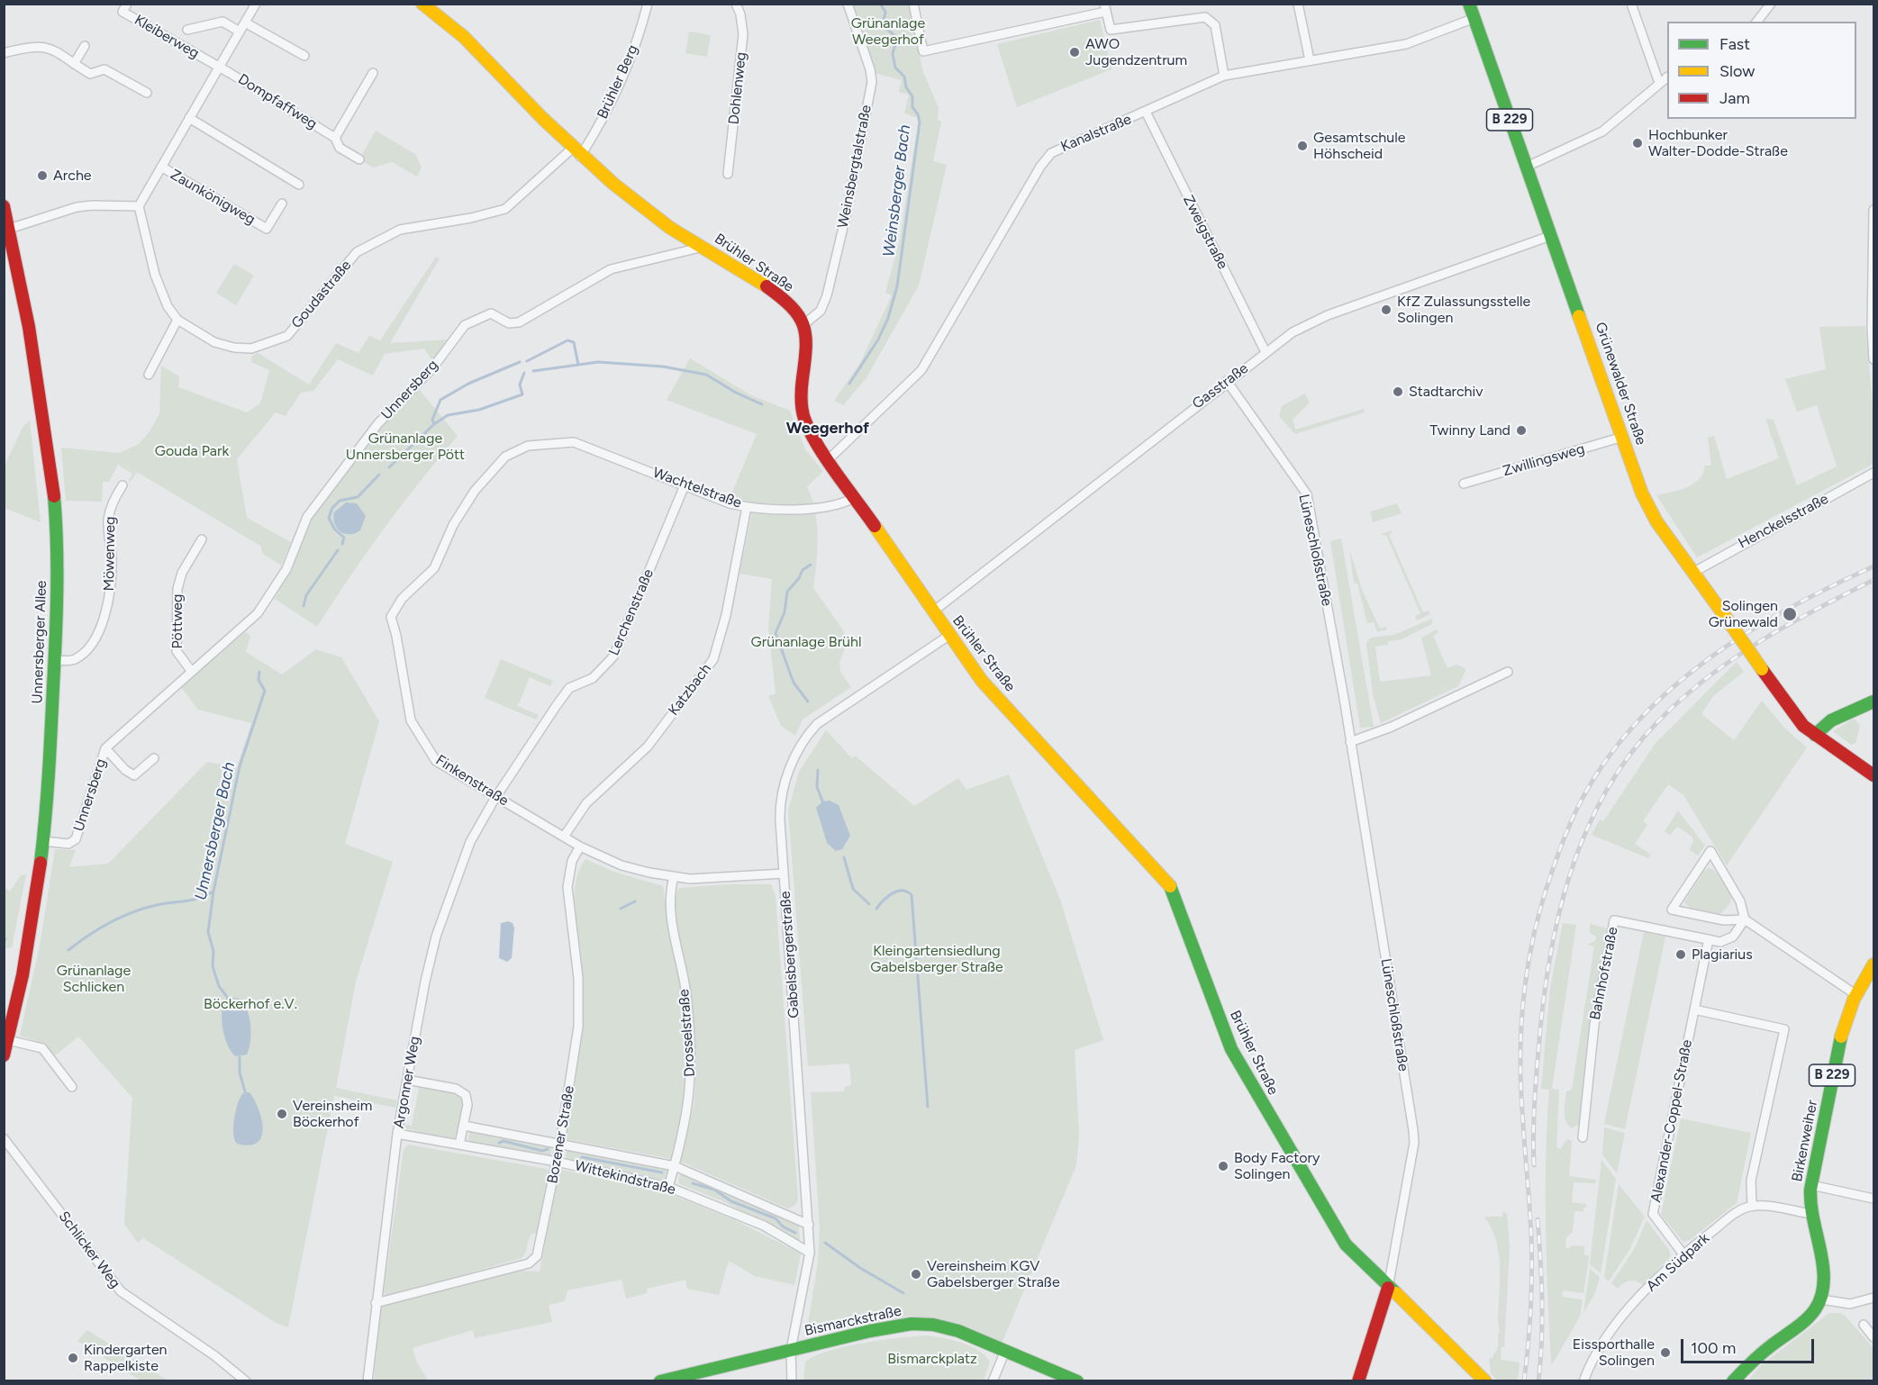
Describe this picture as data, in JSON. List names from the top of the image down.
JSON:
{
  "streets": {
    "main road": [
      "B 229",
      "Brühler Straße",
      "Grünewalder Straße",
      "Unnersberger Allee",
      "Birkenweiher",
      "Bismarckstraße"
    ],
    "street": [
      "Kleiberweg",
      "Brühler Berg",
      "Dohlenweg",
      "Dompfaffweg",
      "Kanalstraße",
      "Weinsbergtalstraße",
      "Zaunkönigweg",
      "Zweigstraße",
      "Goudastraße",
      "Gasstraße",
      "Unnersberg",
      "Zwillingsweg",
      "Wachtelstraße",
      "Henckelsstraße",
      "Lüneschloßstraße",
      "Möwenweg",
      "Lerchenstraße",
      "Pöttweg",
      "Katzbach",
      "Finkenstraße",
      "Gabelsbergerstraße",
      "Bahnhofstraße",
      "Drosselstraße",
      "Argonner Weg",
      "Alexander-Coppel-Straße",
      "Bozener Straße",
      "Wittekindstraße",
      "Schlicker Weg",
      "Am Südpark"
    ]
  },
  "crossings": [
    ["Kleiberweg", "Dompfaffweg"],
    ["Brühler Berg", "Brühler Straße"],
    ["Brühler Berg", "Goudastraße"],
    ["B 229", "Grünewalder Straße"],
    ["Kanalstraße", "Zweigstraße"],
    ["Kanalstraße", "Brühler Straße"],
    ["Kanalstraße", "Grünewalder Straße"],
    ["Weinsbergtalstraße", "Brühler Straße"],
    ["Zweigstraße", "Gasstraße"],
    ["Brühler Straße", "Goudastraße"],
    ["Brühler Straße", "Gasstraße"],
    ["Brühler Straße", "Unnersberg"],
    ["Brühler Straße", "Wachtelstraße"],
    ["Brühler Straße", "Lüneschloßstraße"],
    ["Brühler Straße", "Gabelsbergerstraße"],
    ["Grünewalder Straße", "Gasstraße"],
    ["Grünewalder Straße", "Zwillingsweg"],
    ["Grünewalder Straße", "Henckelsstraße"],
    ["Gasstraße", "Lüneschloßstraße"],
    ["Unnersberg", "Pöttweg"],
    ["Unnersberg", "Unnersberger Allee"],
    ["Wachtelstraße", "Lerchenstraße"],
    ["Wachtelstraße", "Katzbach"],
    ["Wachtelstraße", "Finkenstraße"],
    ["Möwenweg", "Unnersberger Allee"],
    ["Lerchenstraße", "Finkenstraße"],
    ["Lerchenstraße", "Argonner Weg"],
    ["Katzbach", "Finkenstraße"],
    ["Finkenstraße", "Gabelsbergerstraße"],
    ["Finkenstraße", "Drosselstraße"],
    ["Finkenstraße", "Argonner Weg"],
    ["Finkenstraße", "Bozener Straße"],
    ["Gabelsbergerstraße", "Wittekindstraße"],
    ["Gabelsbergerstraße", "Bismarckstraße"],
    ["Bahnhofstraße", "Alexander-Coppel-Straße"],
    ["Drosselstraße", "Wittekindstraße"],
    ["Argonner Weg", "Bozener Straße"],
    ["Argonner Weg", "Wittekindstraße"],
    ["Alexander-Coppel-Straße", "Am Südpark"],
    ["Bozener Straße", "Wittekindstraße"]
  ],
  "districts": ["Weegerhof"],
  "water": ["Weinsberger Bach", "Unnersberger Bach"],
  "parks": [
    "Grünanlage Weegerhof",
    "Grünanlage Unnersberger Pött",
    "Gouda Park",
    "Grünanlage Brühl",
    "Kleingartensiedlung Gabelsberger Straße",
    "Grünanlage Schlicken",
    "Böckerhof e.V.",
    "Bismarckplatz"
  ],
  "places": [
    "AWO Jugendzentrum",
    "Hochbunker Walter-Dodde-Straße",
    "Gesamtschule Höhscheid",
    "Arche",
    "KfZ Zulassungsstelle Solingen",
    "Stadtarchiv",
    "Twinny Land",
    "Solingen Grünewald",
    "Plagiarius",
    "Vereinsheim Böckerhof",
    "Body Factory Solingen",
    "Vereinsheim KGV Gabelsberger Straße",
    "Eissporthalle Solingen",
    "Kindergarten Rappelkiste"
  ],
  "legend": ["Fast", "Slow", "Jam"],
  "scale_bar": "100 m"
}
